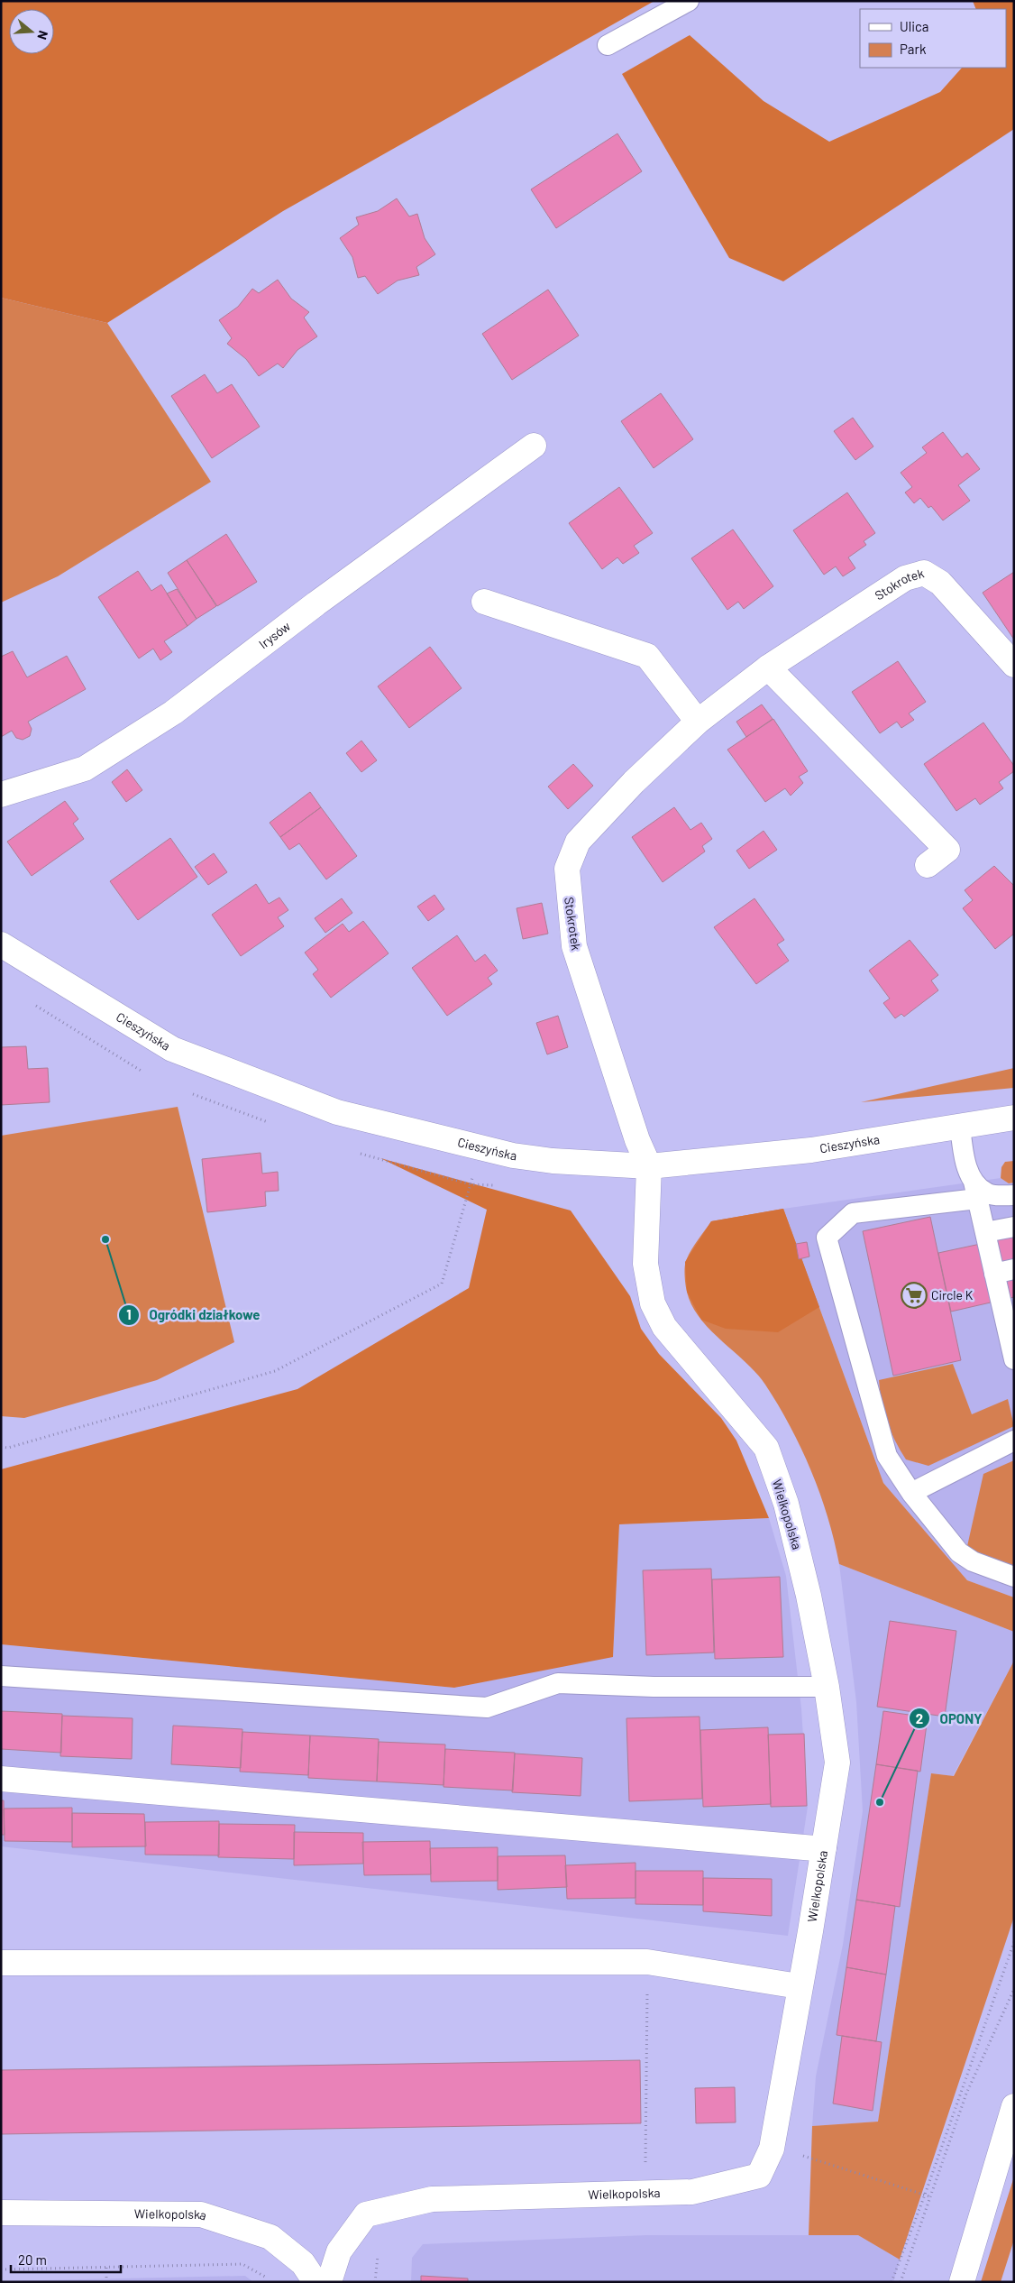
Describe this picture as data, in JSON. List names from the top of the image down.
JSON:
{
  "streets": {
    "street": [
      "Stokrotek",
      "Irysów",
      "Cieszyńska",
      "Wielkopolska"
    ]
  },
  "crossings": [
    ["Stokrotek", "Cieszyńska"],
    ["Stokrotek", "Wielkopolska"],
    ["Cieszyńska", "Wielkopolska"]
  ],
  "places": {
    "other": ["Ogródki działkowe", "OPONY"],
    "supermarket": ["Circle K"]
  },
  "legend": ["Ulica", "Park"],
  "scale_bar": "20 m",
  "north": "right"
}
